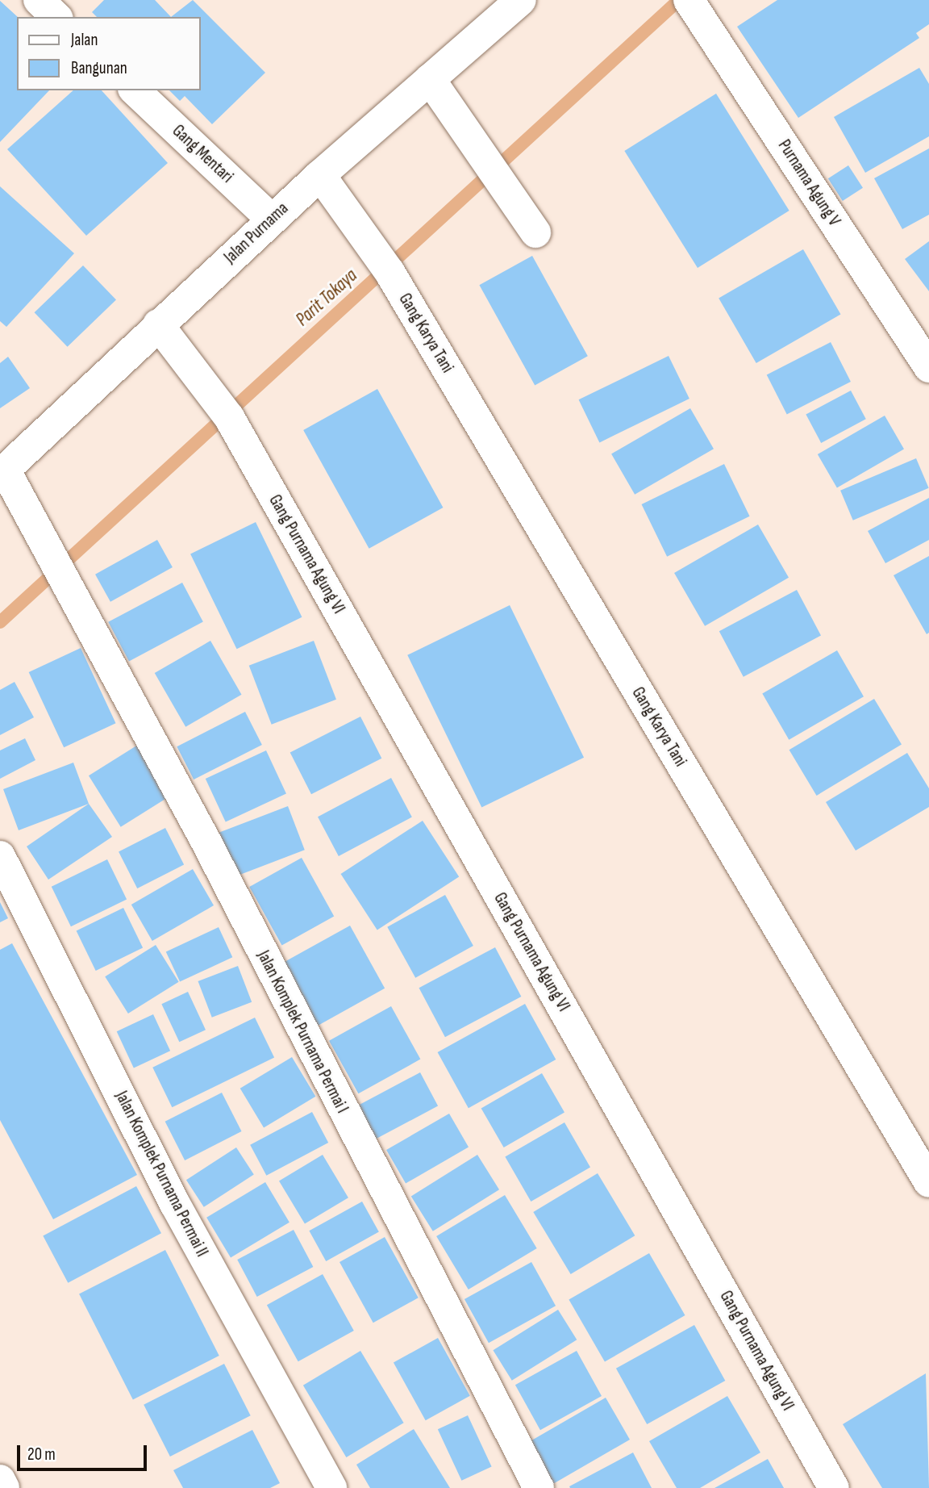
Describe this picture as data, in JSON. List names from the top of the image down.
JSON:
{
  "streets": {
    "street": [
      "Gang Mentari",
      "Purnama Agung V",
      "Jalan Purnama",
      "Gang Karya Tani",
      "Gang Purnama Agung VI",
      "Jalan Komplek Purnama Permai I",
      "Jalan Komplek Purnama Permai II"
    ]
  },
  "crossings": [
    ["Gang Mentari", "Jalan Purnama"],
    ["Jalan Purnama", "Gang Karya Tani"],
    ["Jalan Purnama", "Gang Purnama Agung VI"],
    ["Jalan Purnama", "Jalan Komplek Purnama Permai I"]
  ],
  "water": ["Parit Tokaya"],
  "legend": ["Jalan", "Bangunan"],
  "scale_bar": "20 m"
}
